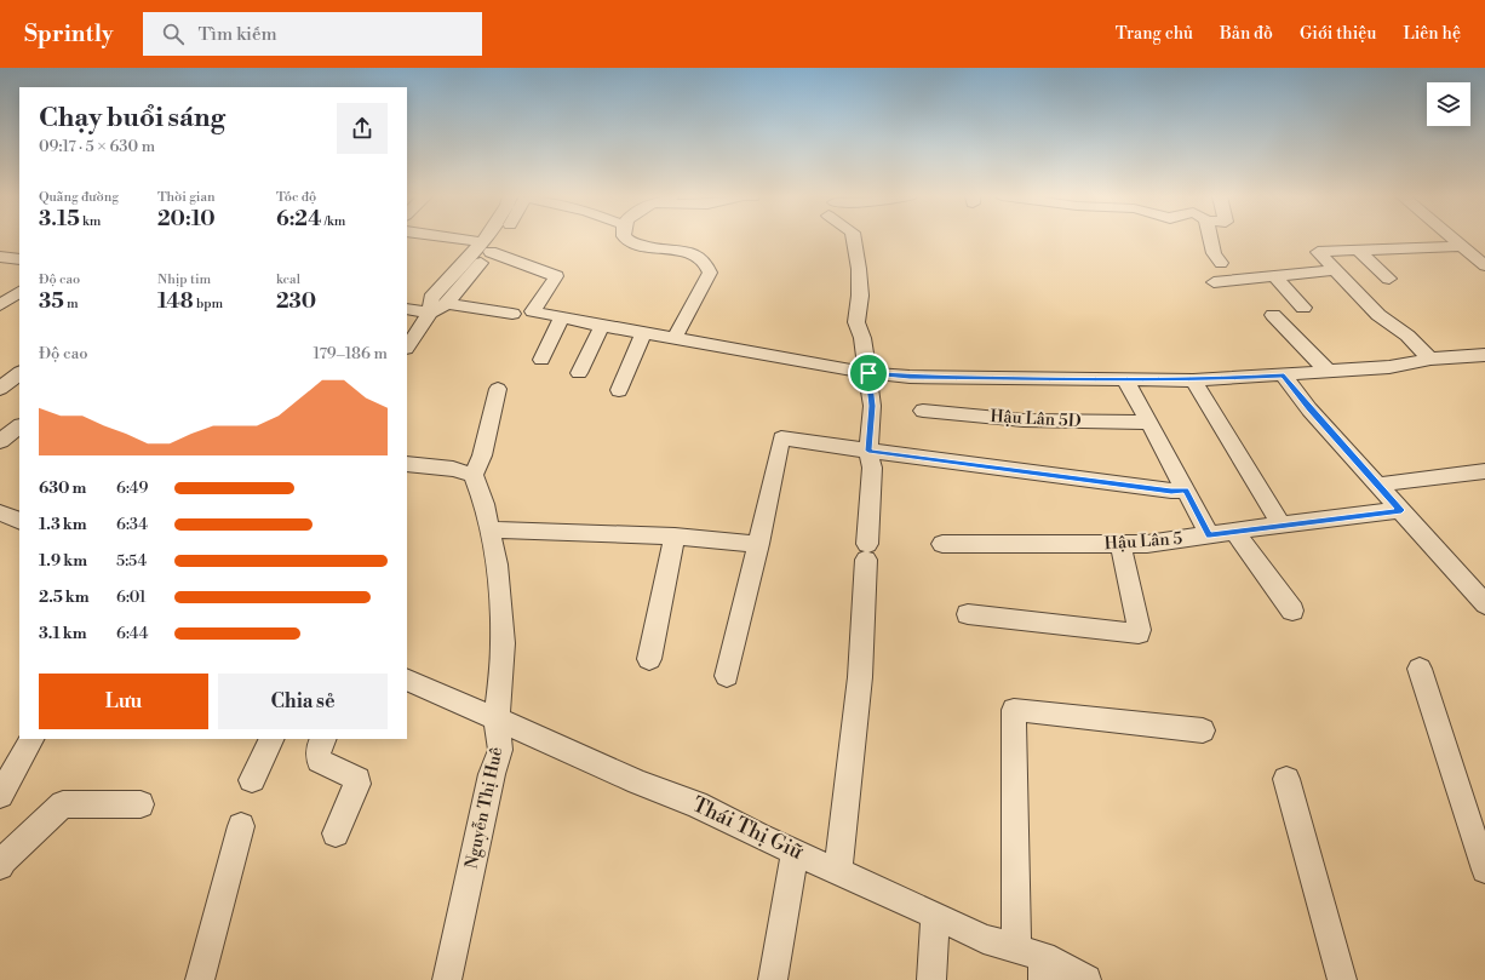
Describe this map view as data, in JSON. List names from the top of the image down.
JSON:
{
  "streets": {
    "street": [
      "Hậu Lân 5D",
      "Hậu Lân 5",
      "Nguyễn Thị Huê",
      "Thái Thị Giữ"
    ]
  },
  "crossings": [
    ["Nguyễn Thị Huê", "Thái Thị Giữ"]
  ],
  "page": {
    "header": "Sprintly",
    "search": "Tìm kiếm",
    "nav": [
      "Trang chủ",
      "Bản đồ",
      "Giới thiệu",
      "Liên hệ"
    ],
    "heading": ["Chạy buổi sáng", "09:17 · 5 × 630 m"],
    "stats": [
      ["Quãng đường", "3.15 km"],
      ["Thời gian", "20:10"],
      ["Tốc độ", "6:24 /km"],
      ["Độ cao", "35 m"],
      ["Nhịp tim", "148 bpm"],
      ["kcal", "230"]
    ],
    "chart": ["Độ cao", "179–186 m"],
    "list": [
      {
        "name": "630 m",
        "note": "6:49"
      },
      {
        "name": "1.3 km",
        "note": "6:34"
      },
      {
        "name": "1.9 km",
        "note": "5:54"
      },
      {
        "name": "2.5 km",
        "note": "6:01"
      },
      {
        "name": "3.1 km",
        "note": "6:44"
      }
    ],
    "buttons": ["Lưu", "Chia sẻ"]
  }
}
